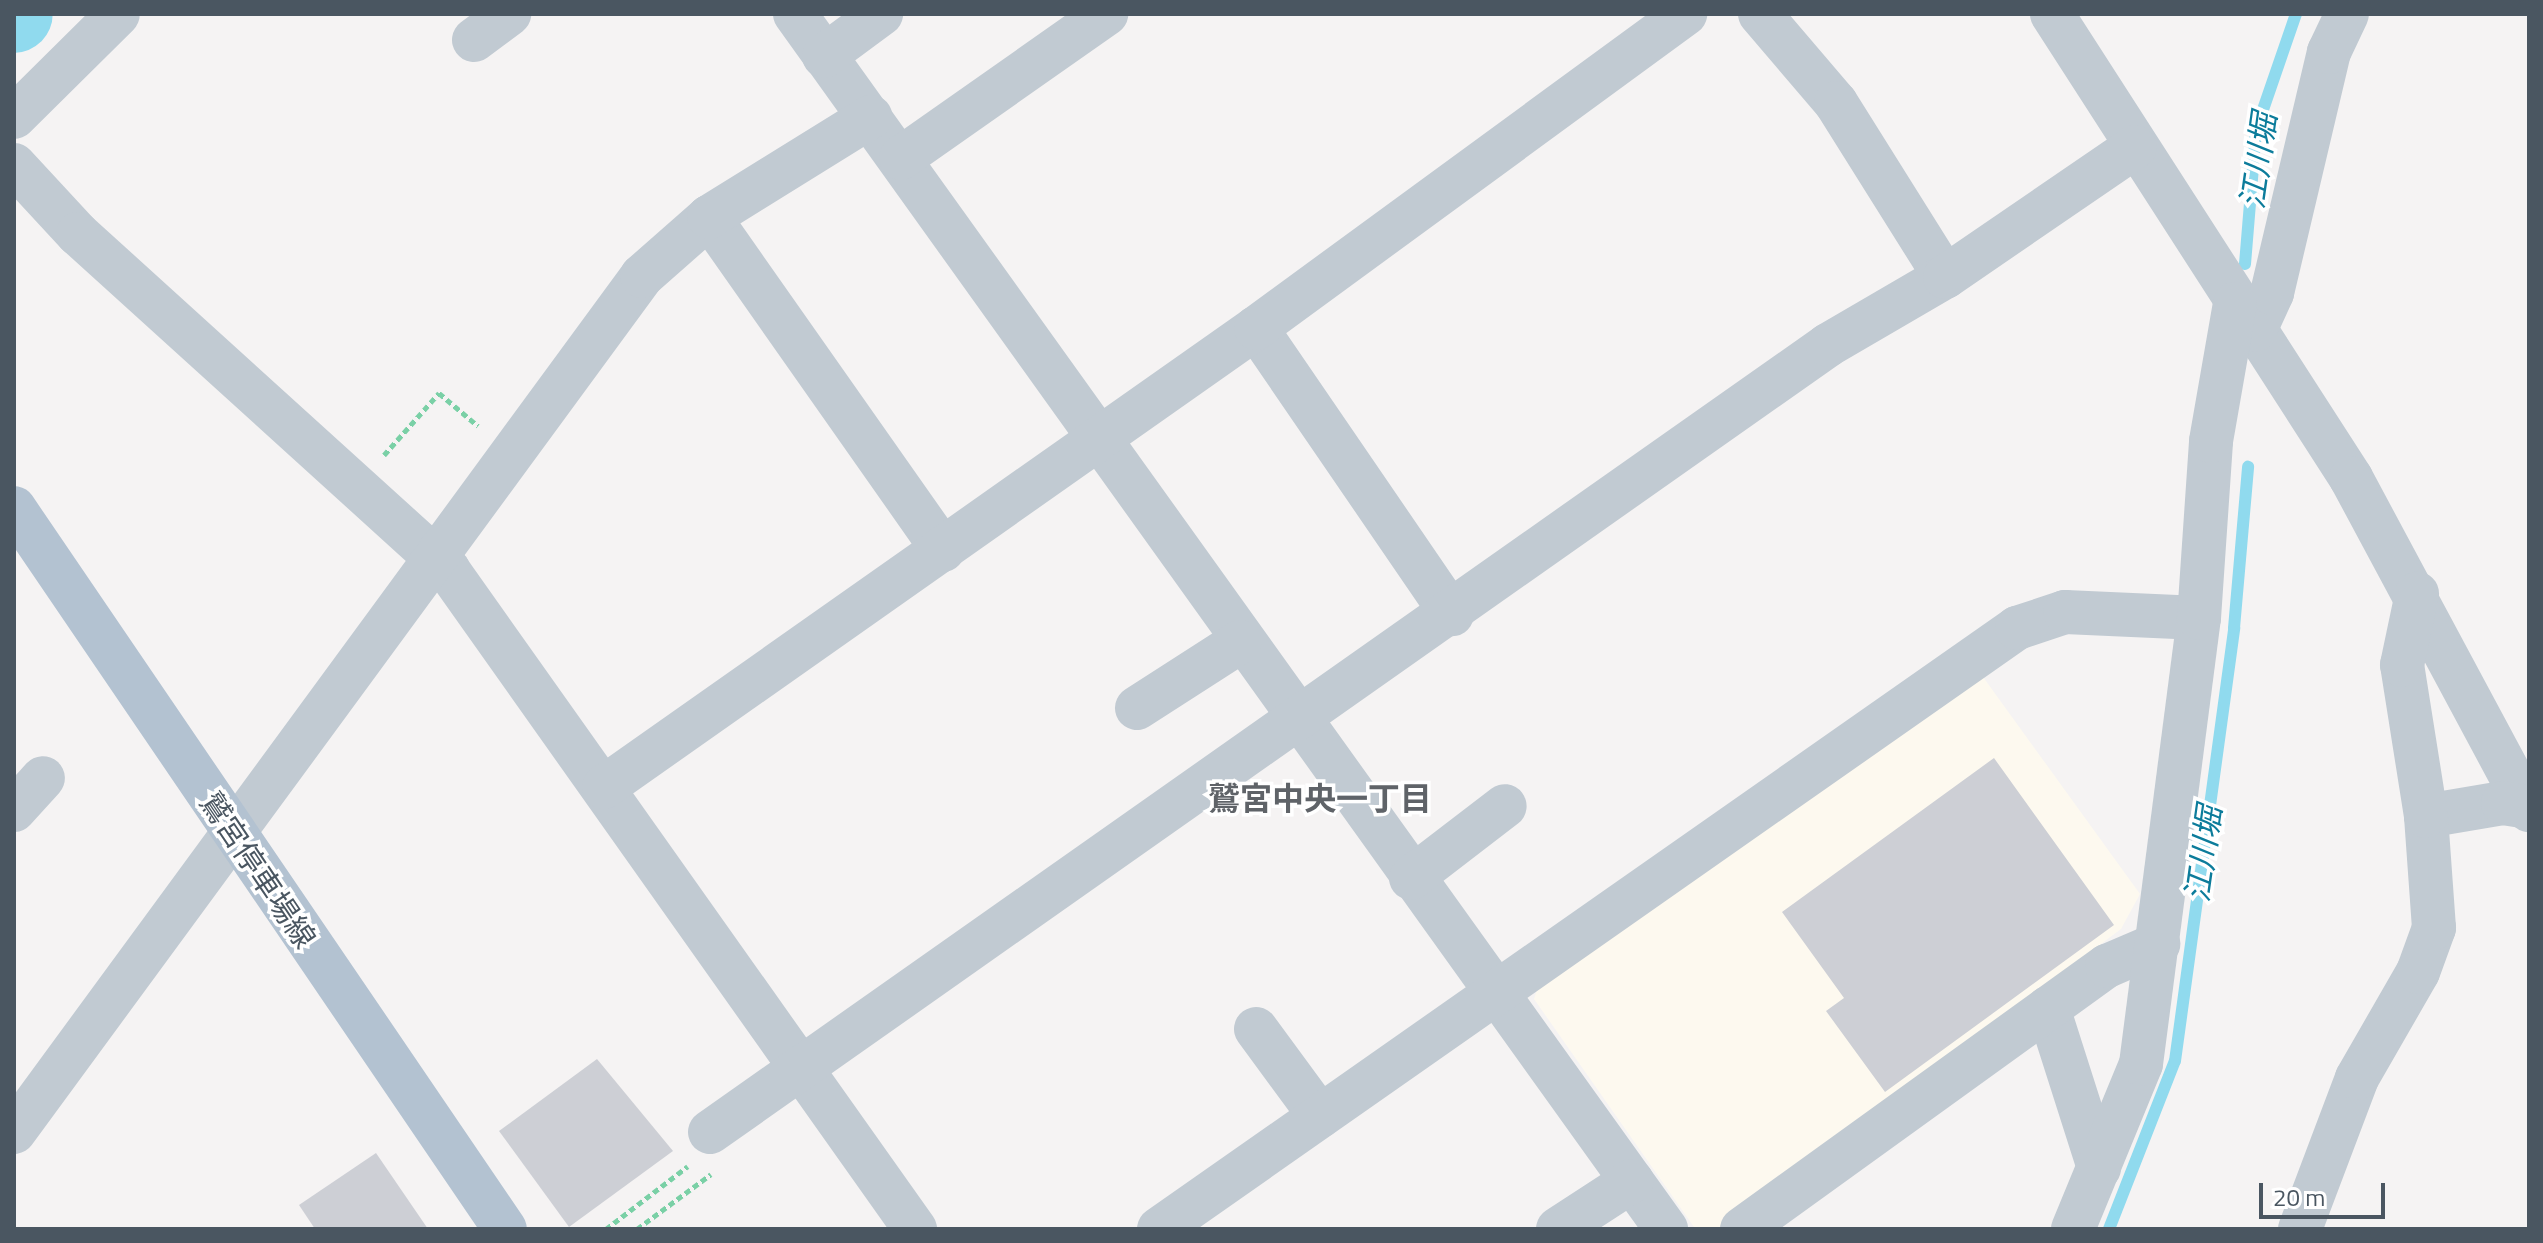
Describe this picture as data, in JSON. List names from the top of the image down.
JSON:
{
  "streets": {
    "main road": ["鷲宮停車場線"]
  },
  "districts": ["鷲宮中央一丁目"],
  "water": ["江川堀"],
  "scale_bar": "20 m"
}
